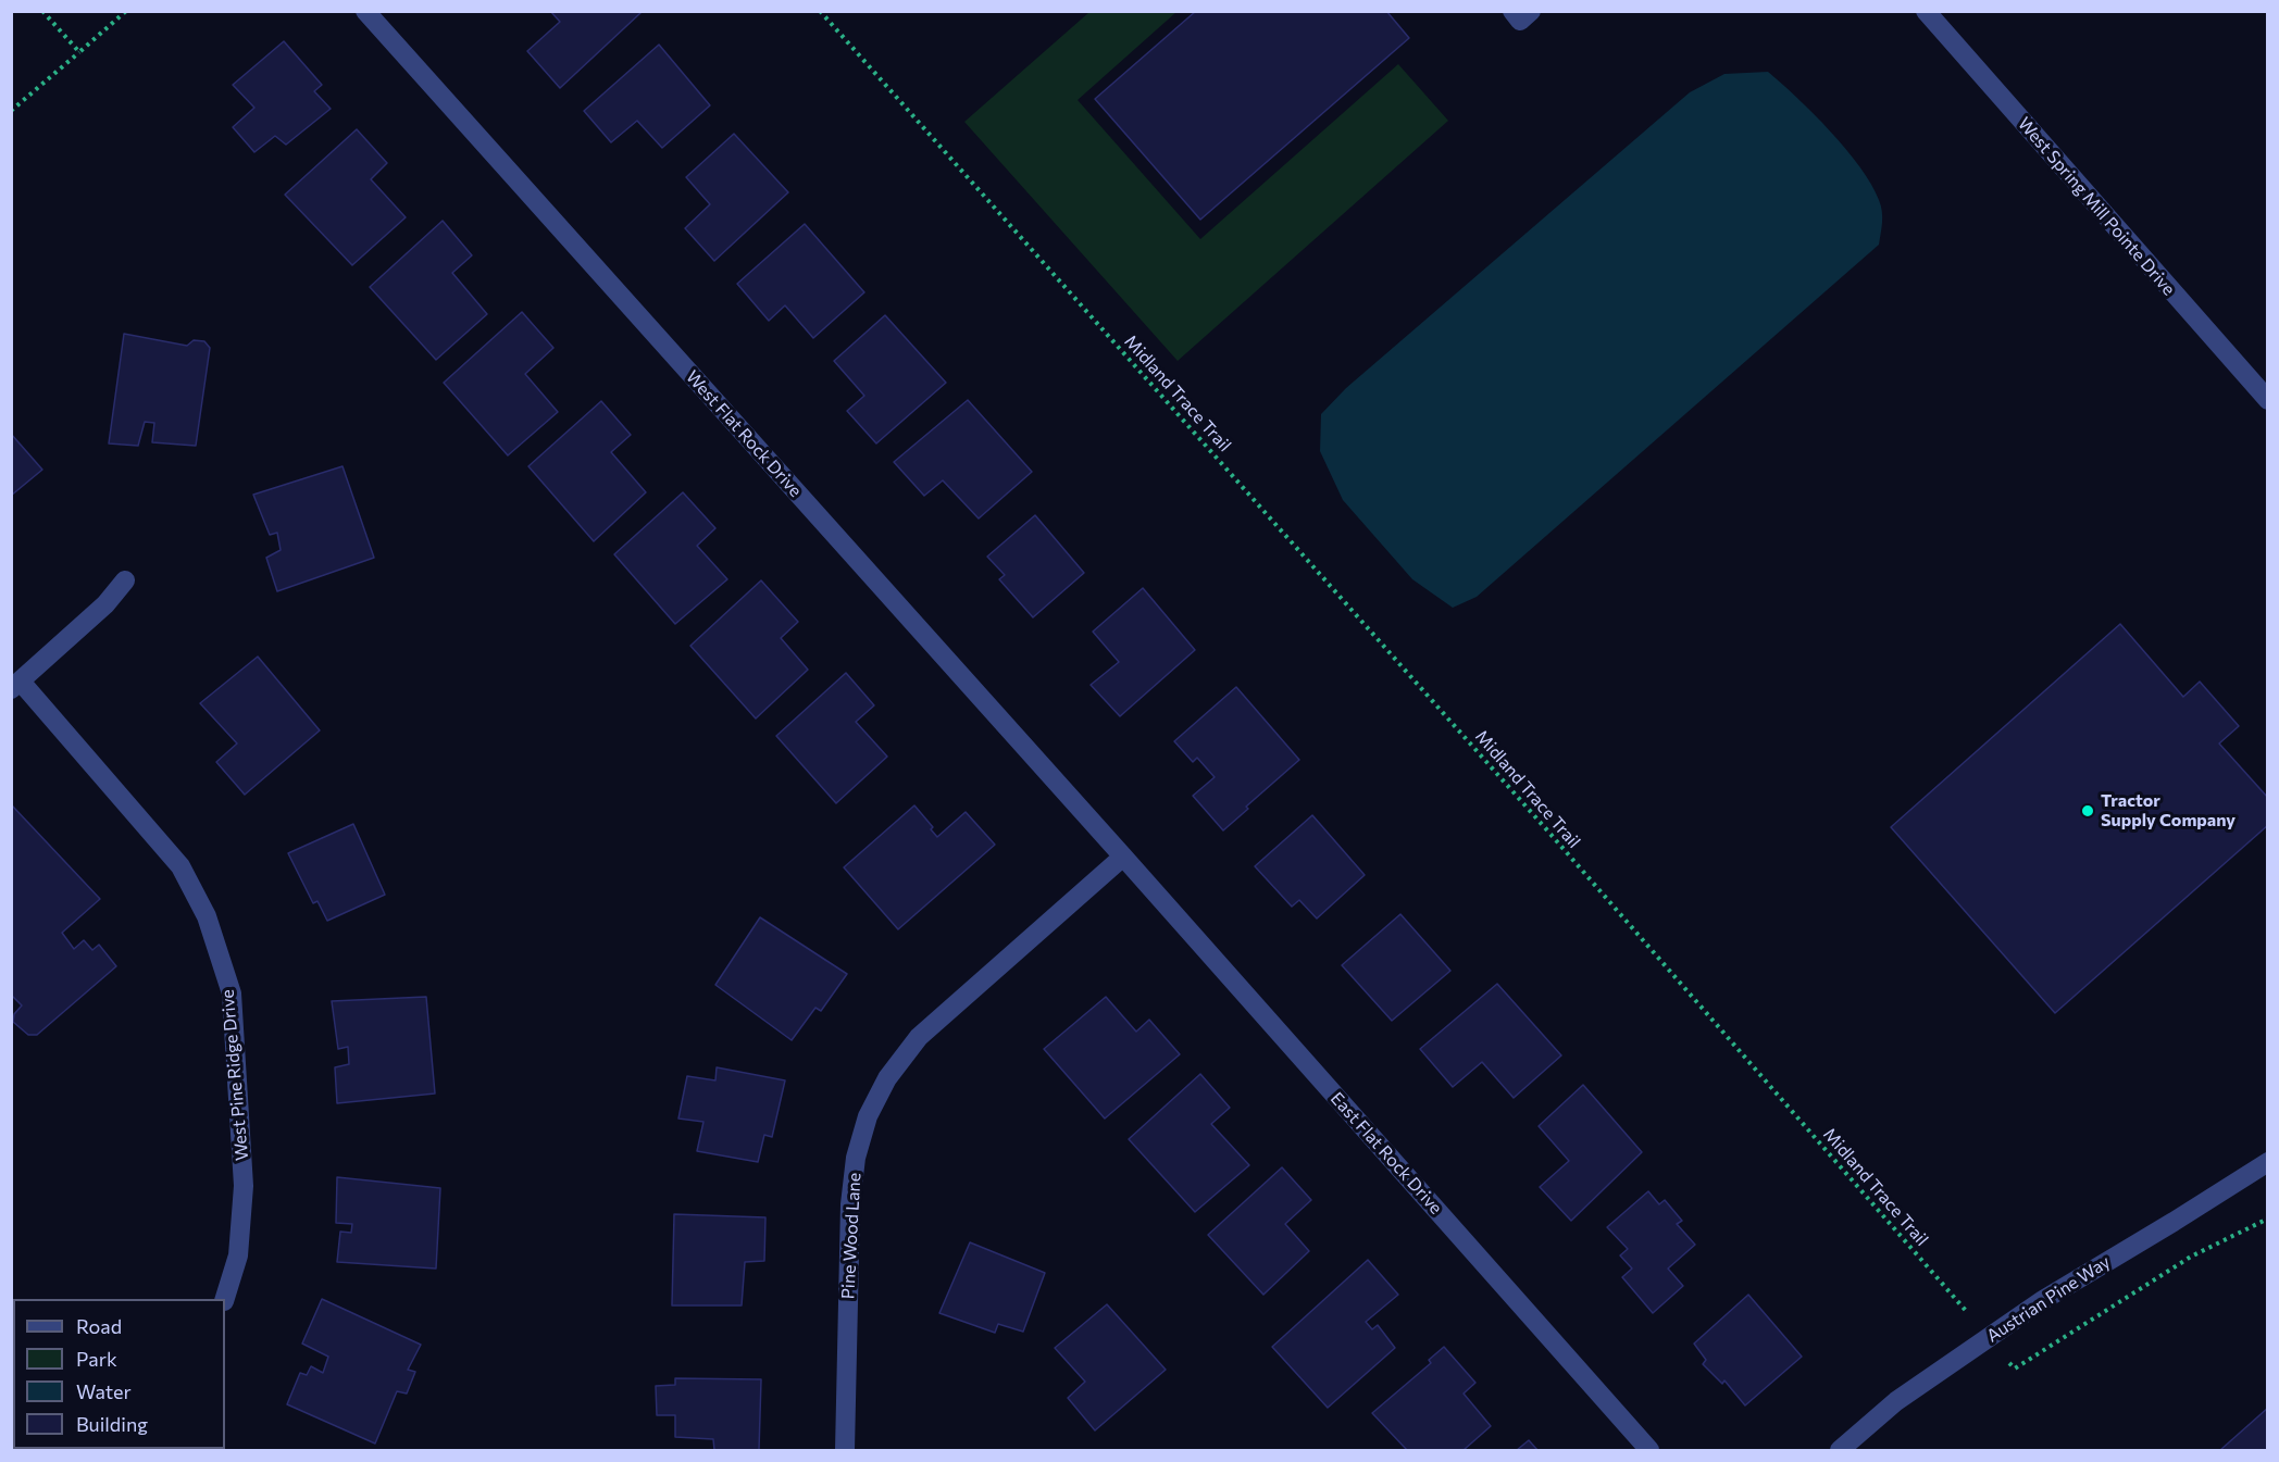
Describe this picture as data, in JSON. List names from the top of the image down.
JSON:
{
  "streets": {
    "street": [
      "West Spring Mill Pointe Drive",
      "West Flat Rock Drive",
      "West Pine Ridge Drive",
      "East Flat Rock Drive",
      "Pine Wood Lane",
      "Austrian Pine Way"
    ],
    "path": ["Midland Trace Trail"]
  },
  "crossings": [
    ["Midland Trace Trail", "Austrian Pine Way"],
    ["West Flat Rock Drive", "East Flat Rock Drive"],
    ["West Flat Rock Drive", "Pine Wood Lane"],
    ["East Flat Rock Drive", "Pine Wood Lane"]
  ],
  "places": ["Tractor Supply Company"],
  "legend": [
    "Road",
    "Park",
    "Water",
    "Building"
  ]
}
